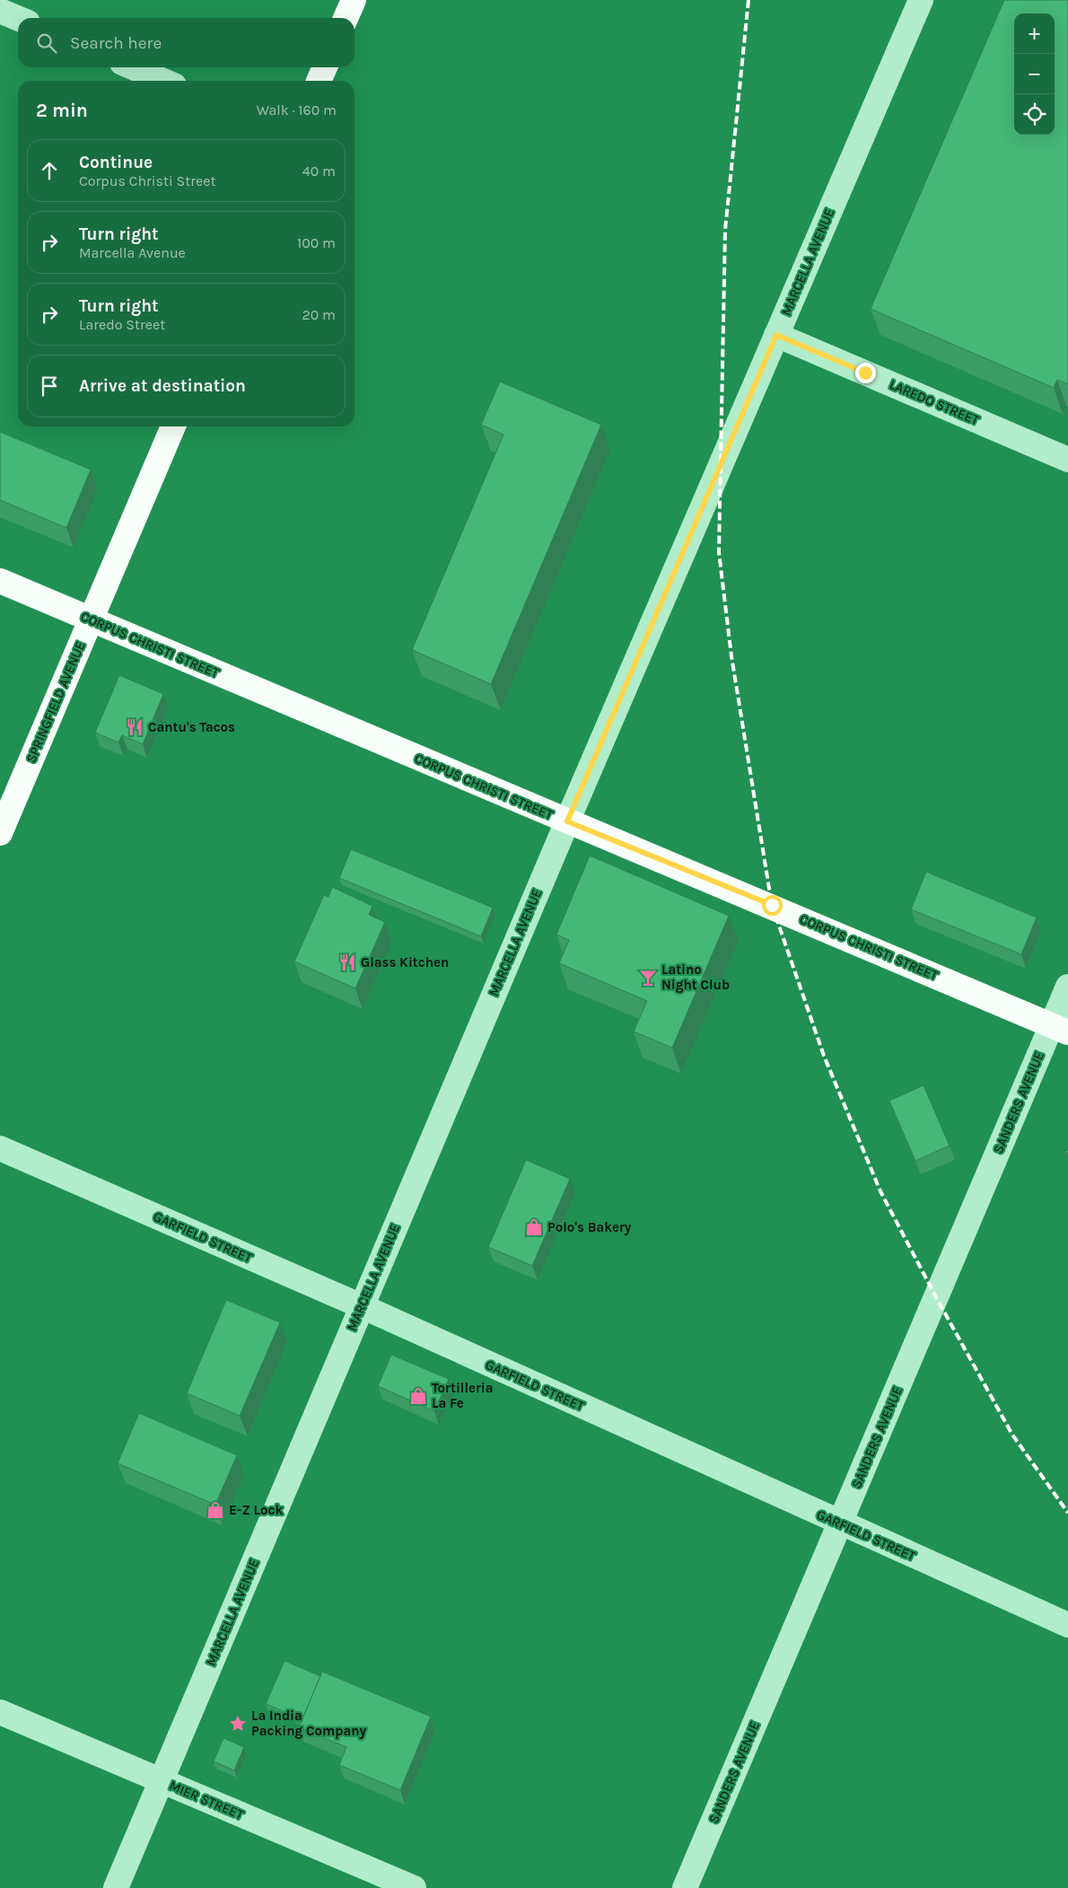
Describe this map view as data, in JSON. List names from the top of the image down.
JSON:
{
  "streets": {
    "main road": ["CORPUS CHRISTI STREET", "SPRINGFIELD AVENUE"],
    "street": [
      "MARCELLA AVENUE",
      "LAREDO STREET",
      "SANDERS AVENUE",
      "GARFIELD STREET",
      "MIER STREET"
    ]
  },
  "crossings": [
    ["MARCELLA AVENUE", "LAREDO STREET"],
    ["MARCELLA AVENUE", "CORPUS CHRISTI STREET"],
    ["MARCELLA AVENUE", "GARFIELD STREET"],
    ["MARCELLA AVENUE", "MIER STREET"],
    ["CORPUS CHRISTI STREET", "SPRINGFIELD AVENUE"],
    ["CORPUS CHRISTI STREET", "SANDERS AVENUE"],
    ["SANDERS AVENUE", "GARFIELD STREET"]
  ],
  "places": {
    "restaurant": ["Cantu's Tacos", "Glass Kitchen"],
    "bar": ["Latino Night Club"],
    "shop": ["Polo's Bakery", "Tortilleria La Fe", "E-Z Lock"],
    "place": ["La India Packing Company"]
  },
  "page": {
    "map_buttons": ["+", "−"],
    "search": "Search here",
    "heading": ["2 min", "Walk · 160 m"],
    "list": [
      ["Continue", "Corpus Christi Street", "40 m"],
      ["Turn right", "Marcella Avenue", "100 m"],
      ["Turn right", "Laredo Street", "20 m"],
      "Arrive at destination"
    ]
  }
}
